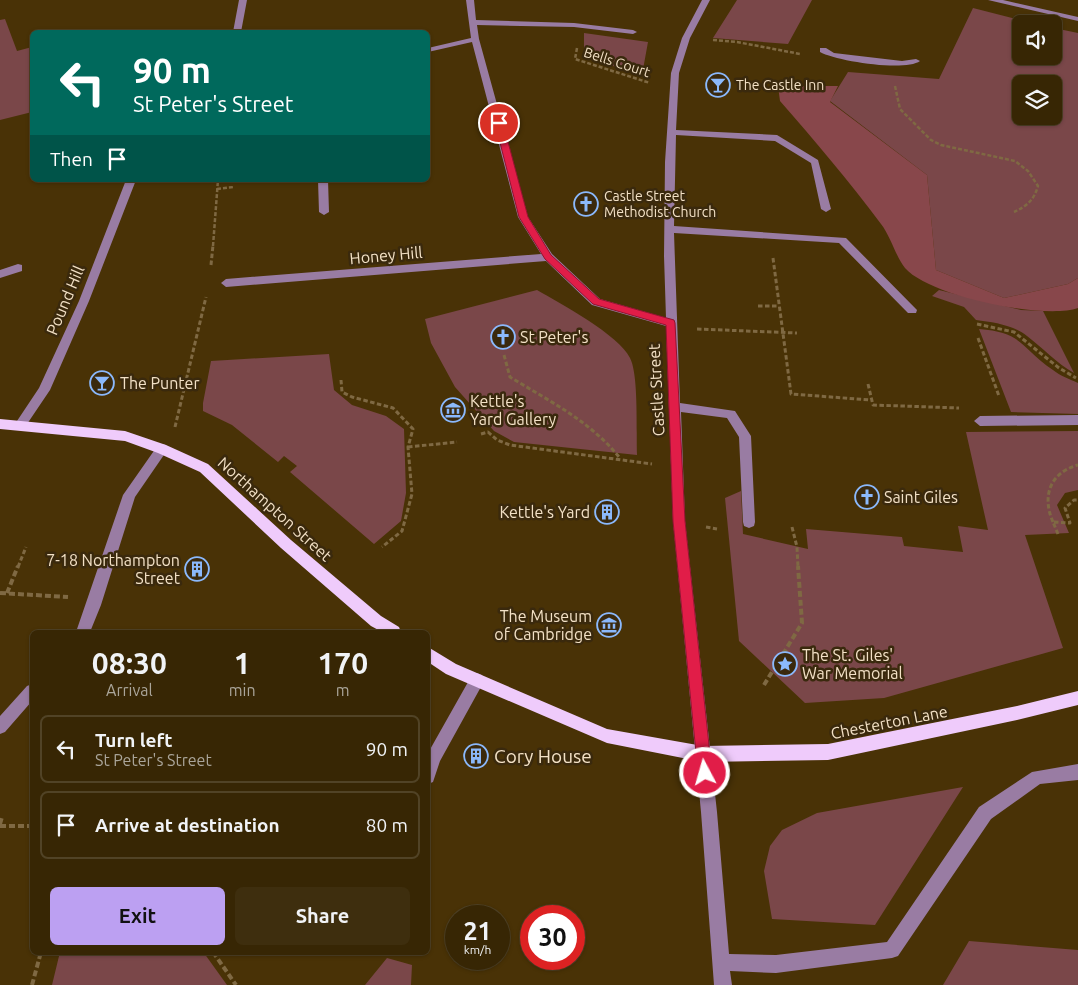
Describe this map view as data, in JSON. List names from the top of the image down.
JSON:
{
  "streets": {
    "main road": ["Northampton Street", "Chesterton Lane"],
    "street": ["Honey Hill", "Pound Hill", "Castle Street"],
    "path": ["Bells Court"]
  },
  "crossings": [
    ["Pound Hill", "Northampton Street"],
    ["Castle Street", "Chesterton Lane"]
  ],
  "places": {
    "bar": ["The Castle Inn", "The Punter"],
    "church": ["Castle Street Methodist Church", "St Peter's", "Saint Giles"],
    "museum": ["Kettle's Yard Gallery", "The Museum of Cambridge"],
    "building": ["Kettle's Yard", "7-18 Northampton Street", "Cory House"],
    "place": ["The St. Giles' War Memorial"]
  },
  "page": {
    "turn": ["90 m", "St Peter's Street"],
    "then": "Then",
    "eta": [
      "08:30",
      "Arrival",
      "1",
      "min",
      "170",
      "m"
    ],
    "list": [
      {
        "name": "Turn left",
        "note": "St Peter's Street",
        "value": "90 m"
      },
      {
        "name": "Arrive at destination",
        "value": "80 m"
      }
    ],
    "buttons": ["Exit", "Share"],
    "speed": "21 km/h",
    "limit": "30"
  }
}
